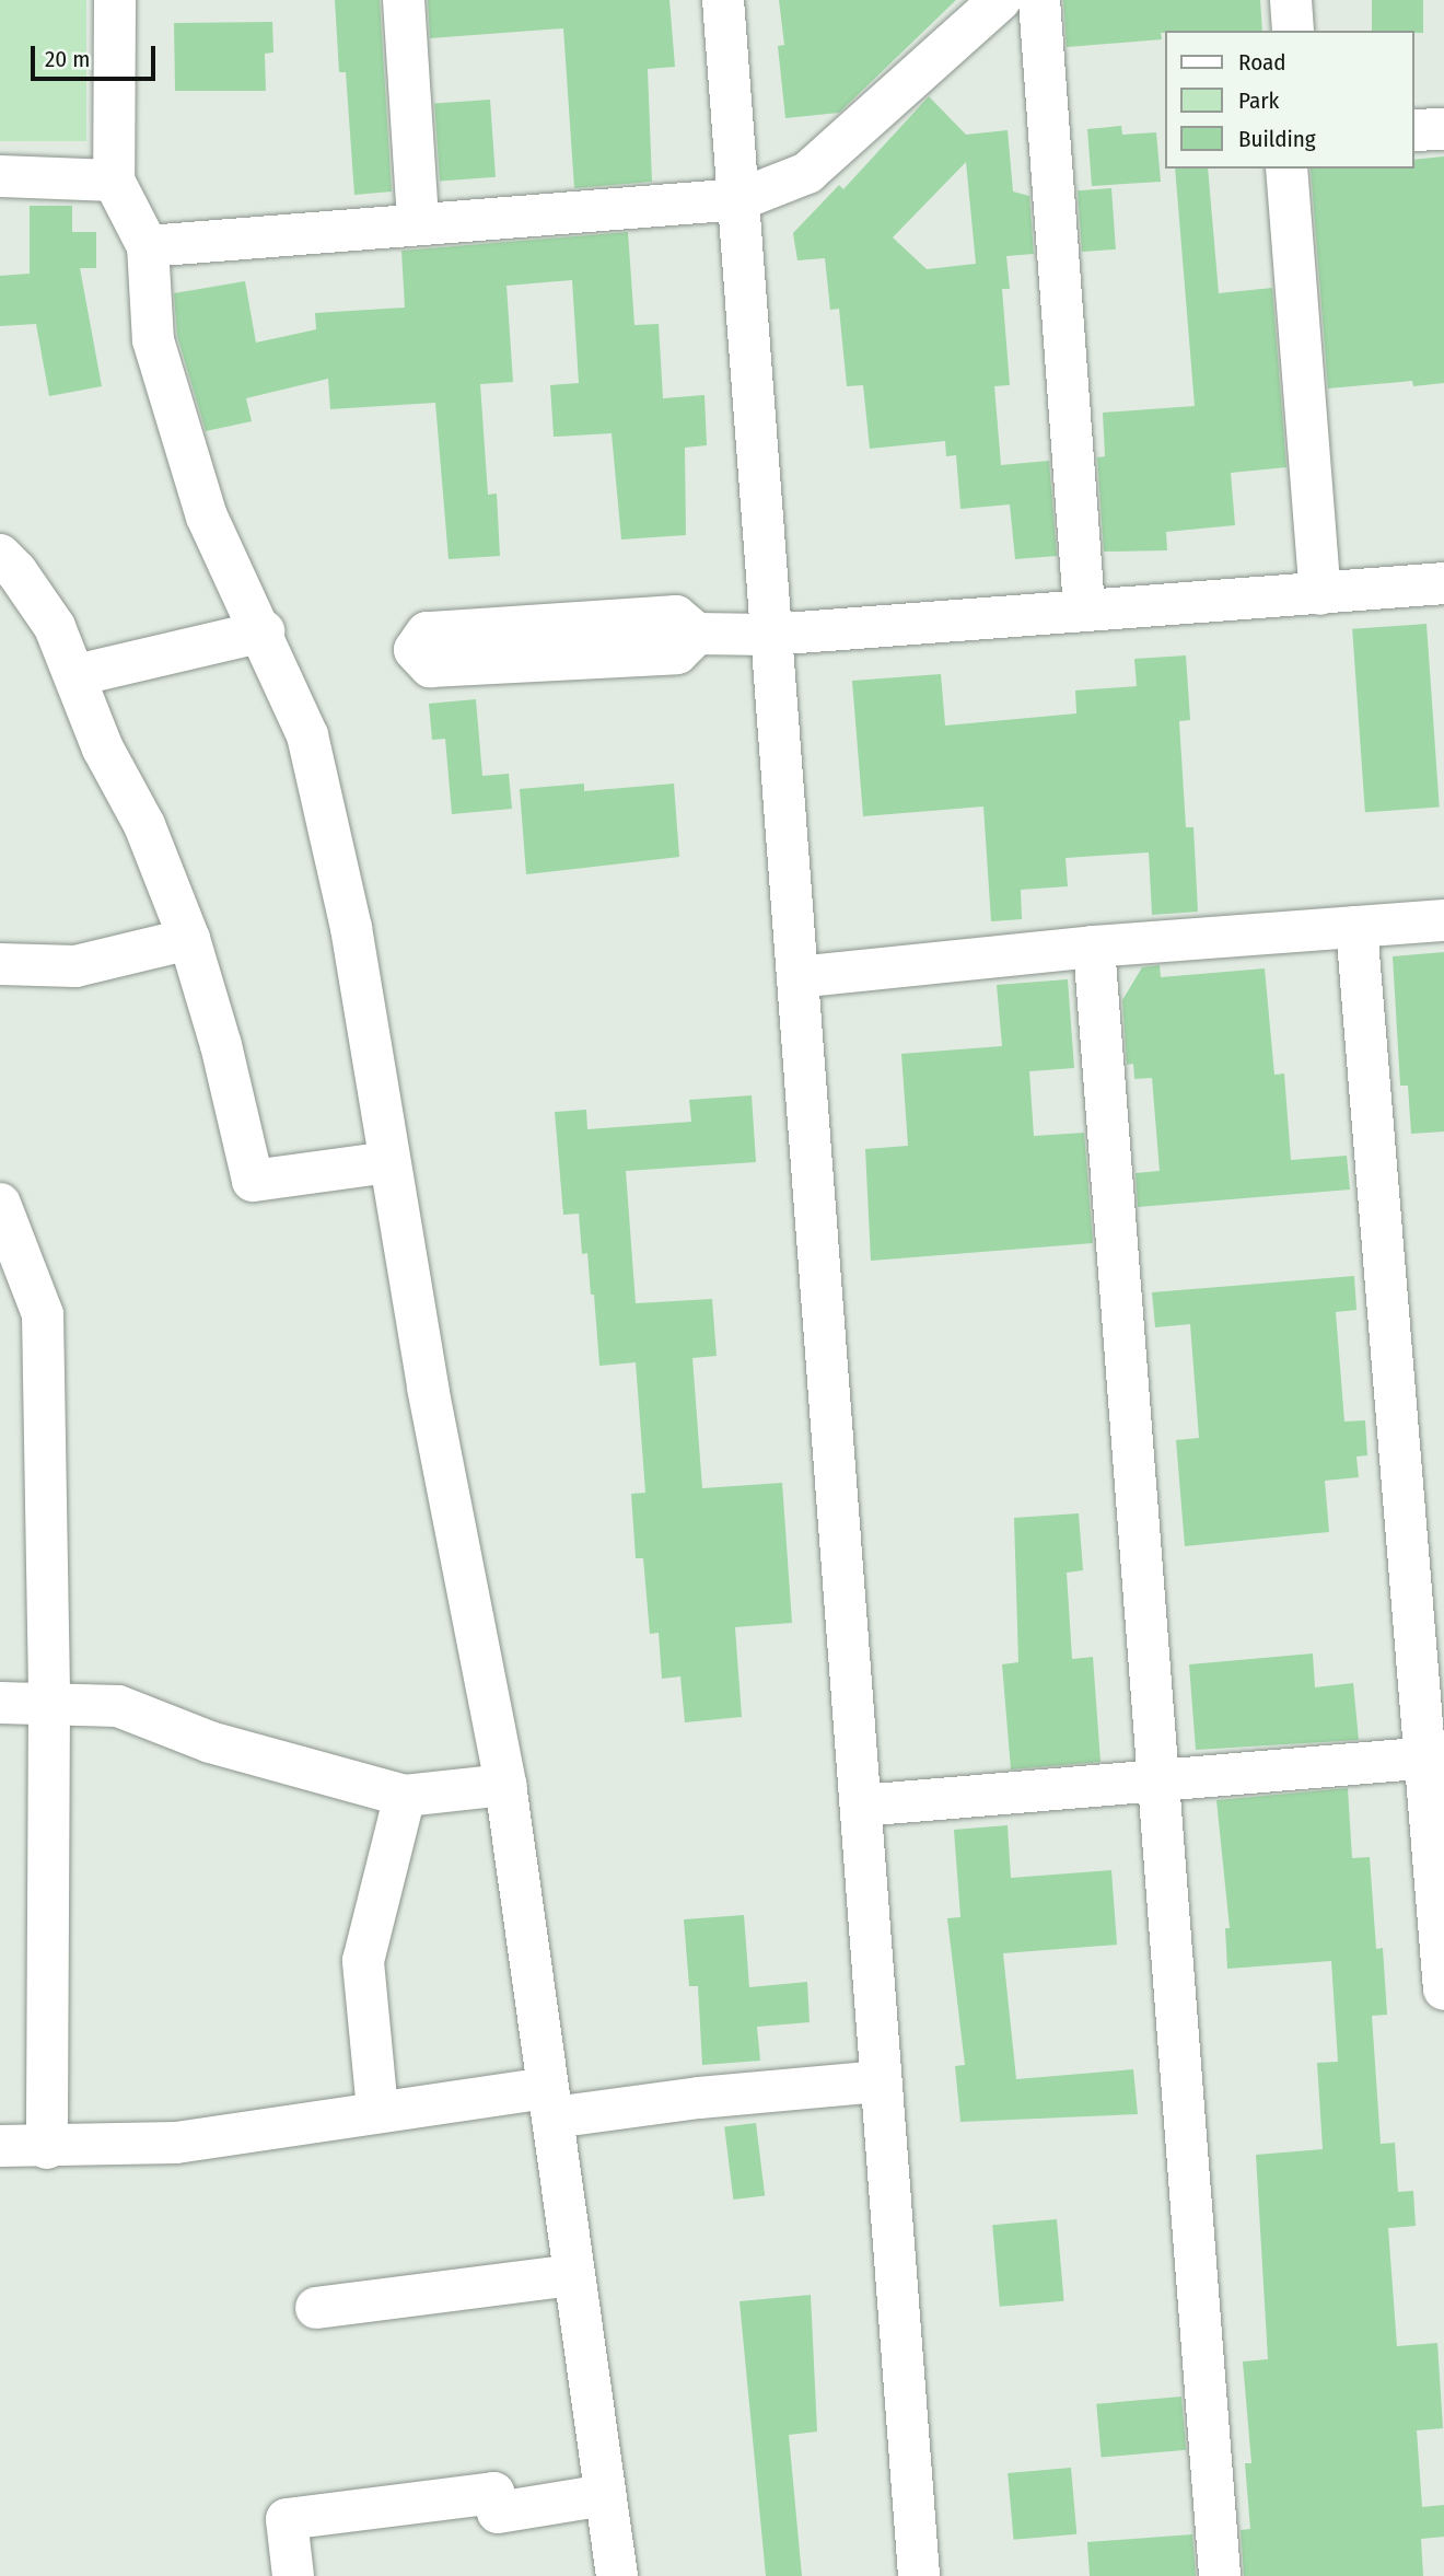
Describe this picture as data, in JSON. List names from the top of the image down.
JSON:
{
  "legend": ["Road", "Park", "Building"],
  "scale_bar": "20 m"
}
